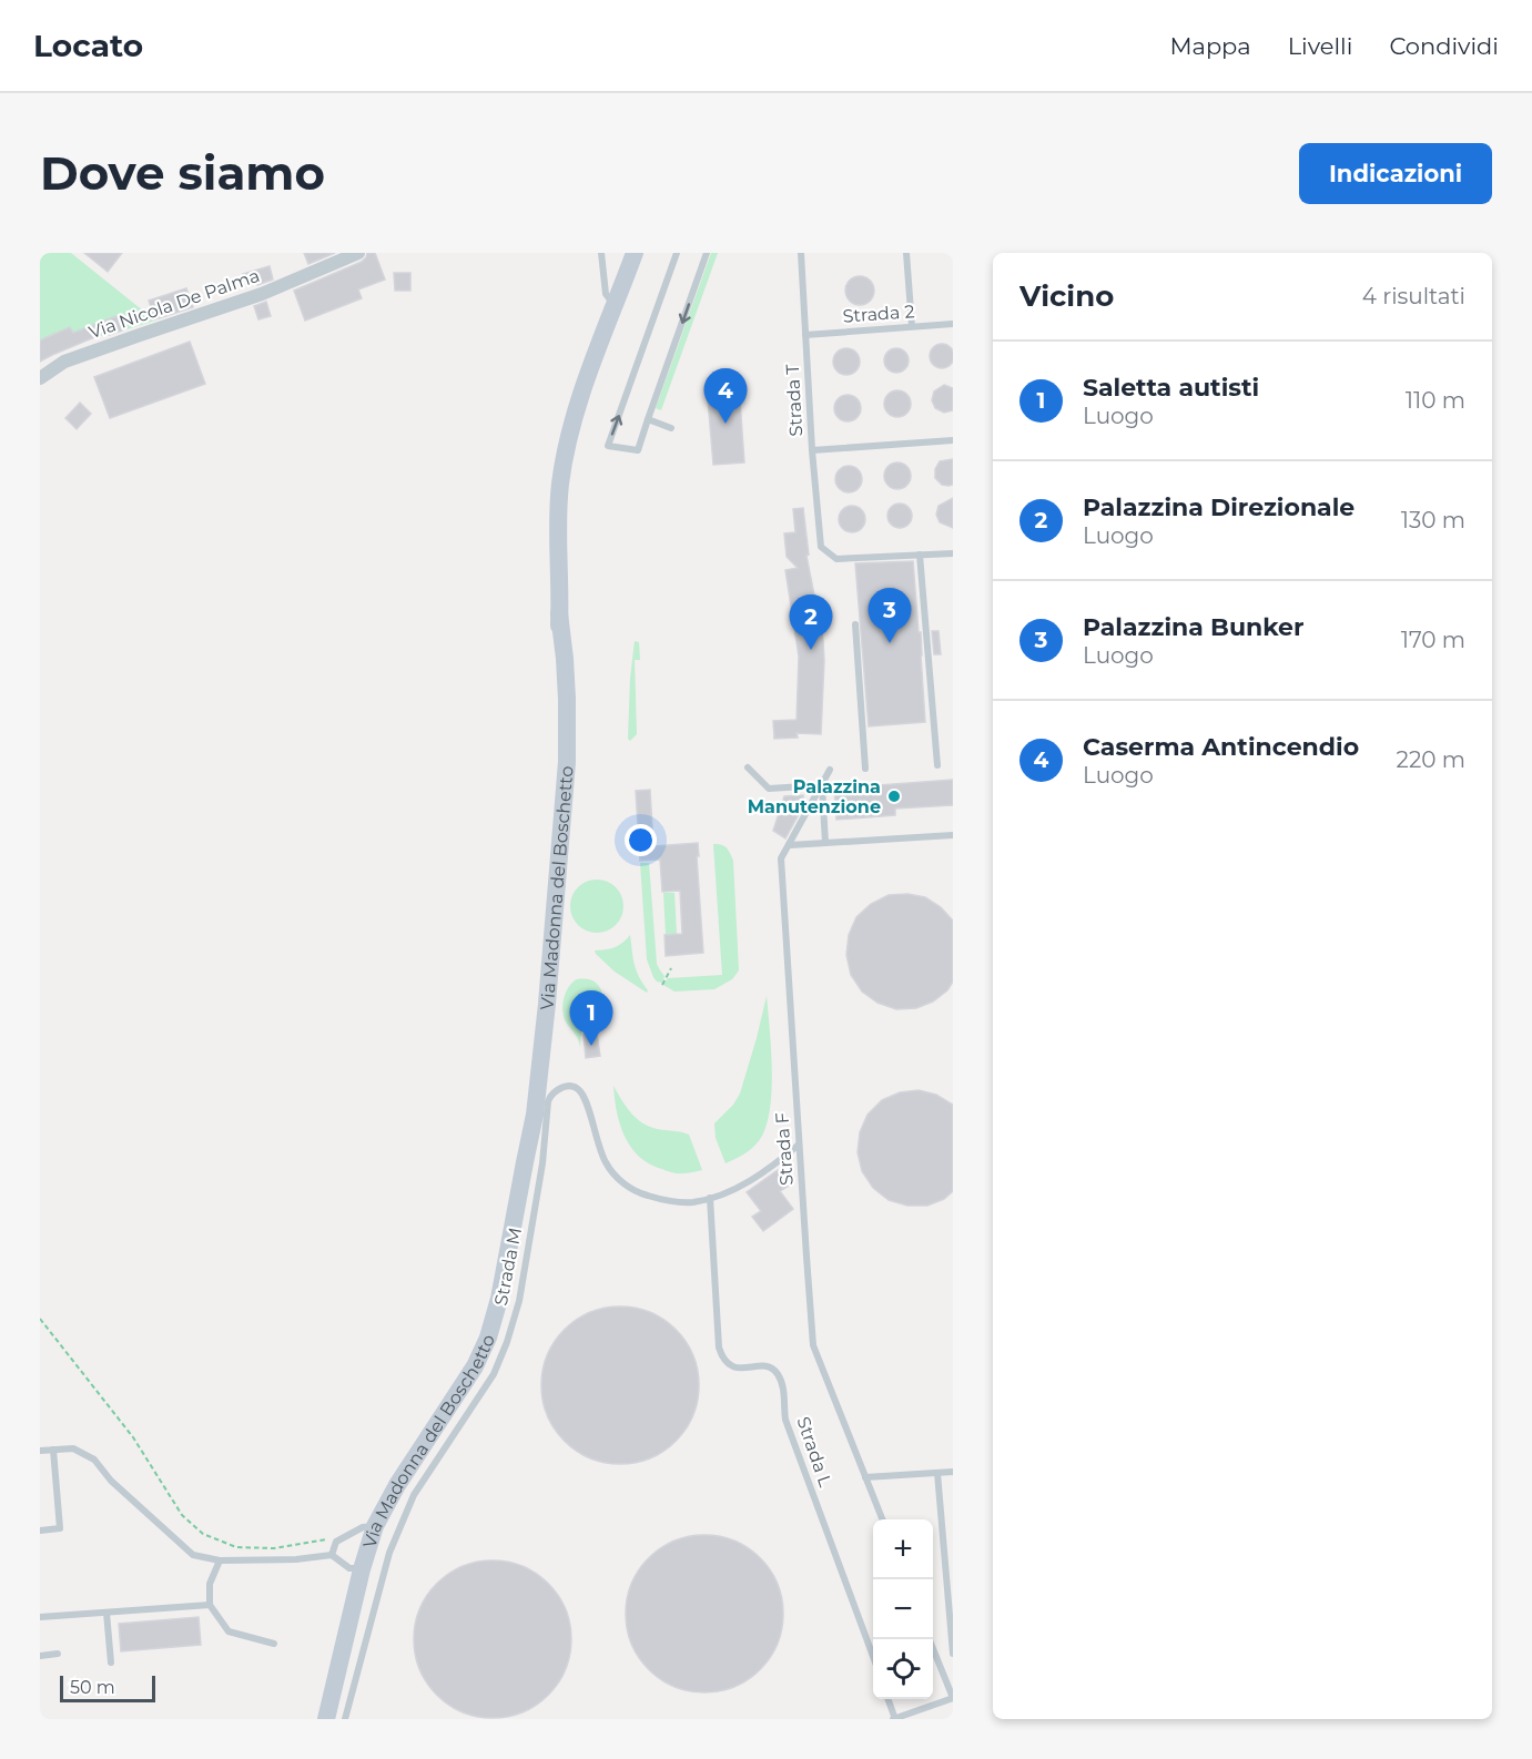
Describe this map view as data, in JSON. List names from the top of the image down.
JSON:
{
  "streets": {
    "main road": ["Via Madonna del Boschetto"],
    "street": ["Via Nicola De Palma"],
    "lane": [
      "Strada 2",
      "Strada T",
      "Strada F",
      "Strada M",
      "Strada L"
    ]
  },
  "crossings": [
    ["Strada 2", "Strada T"],
    ["Strada M", "Strada L"]
  ],
  "places": ["Palazzina Manutenzione"],
  "scale_bar": "50 m",
  "page": {
    "header": "Locato",
    "nav": ["Mappa", "Livelli", "Condividi"],
    "buttons": "Indicazioni",
    "title": "Dove siamo",
    "heading": ["Vicino", "4 risultati"],
    "list": [
      {
        "mark": "1",
        "name": "Saletta autisti",
        "note": "Luogo",
        "value": "110 m"
      },
      {
        "mark": "2",
        "name": "Palazzina Direzionale",
        "note": "Luogo",
        "value": "130 m"
      },
      {
        "mark": "3",
        "name": "Palazzina Bunker",
        "note": "Luogo",
        "value": "170 m"
      },
      {
        "mark": "4",
        "name": "Caserma Antincendio",
        "note": "Luogo",
        "value": "220 m"
      }
    ],
    "pins": [
      "4",
      "3",
      "2",
      "1"
    ],
    "map_buttons": ["+", "−"],
    "scale": "50 m"
  }
}
